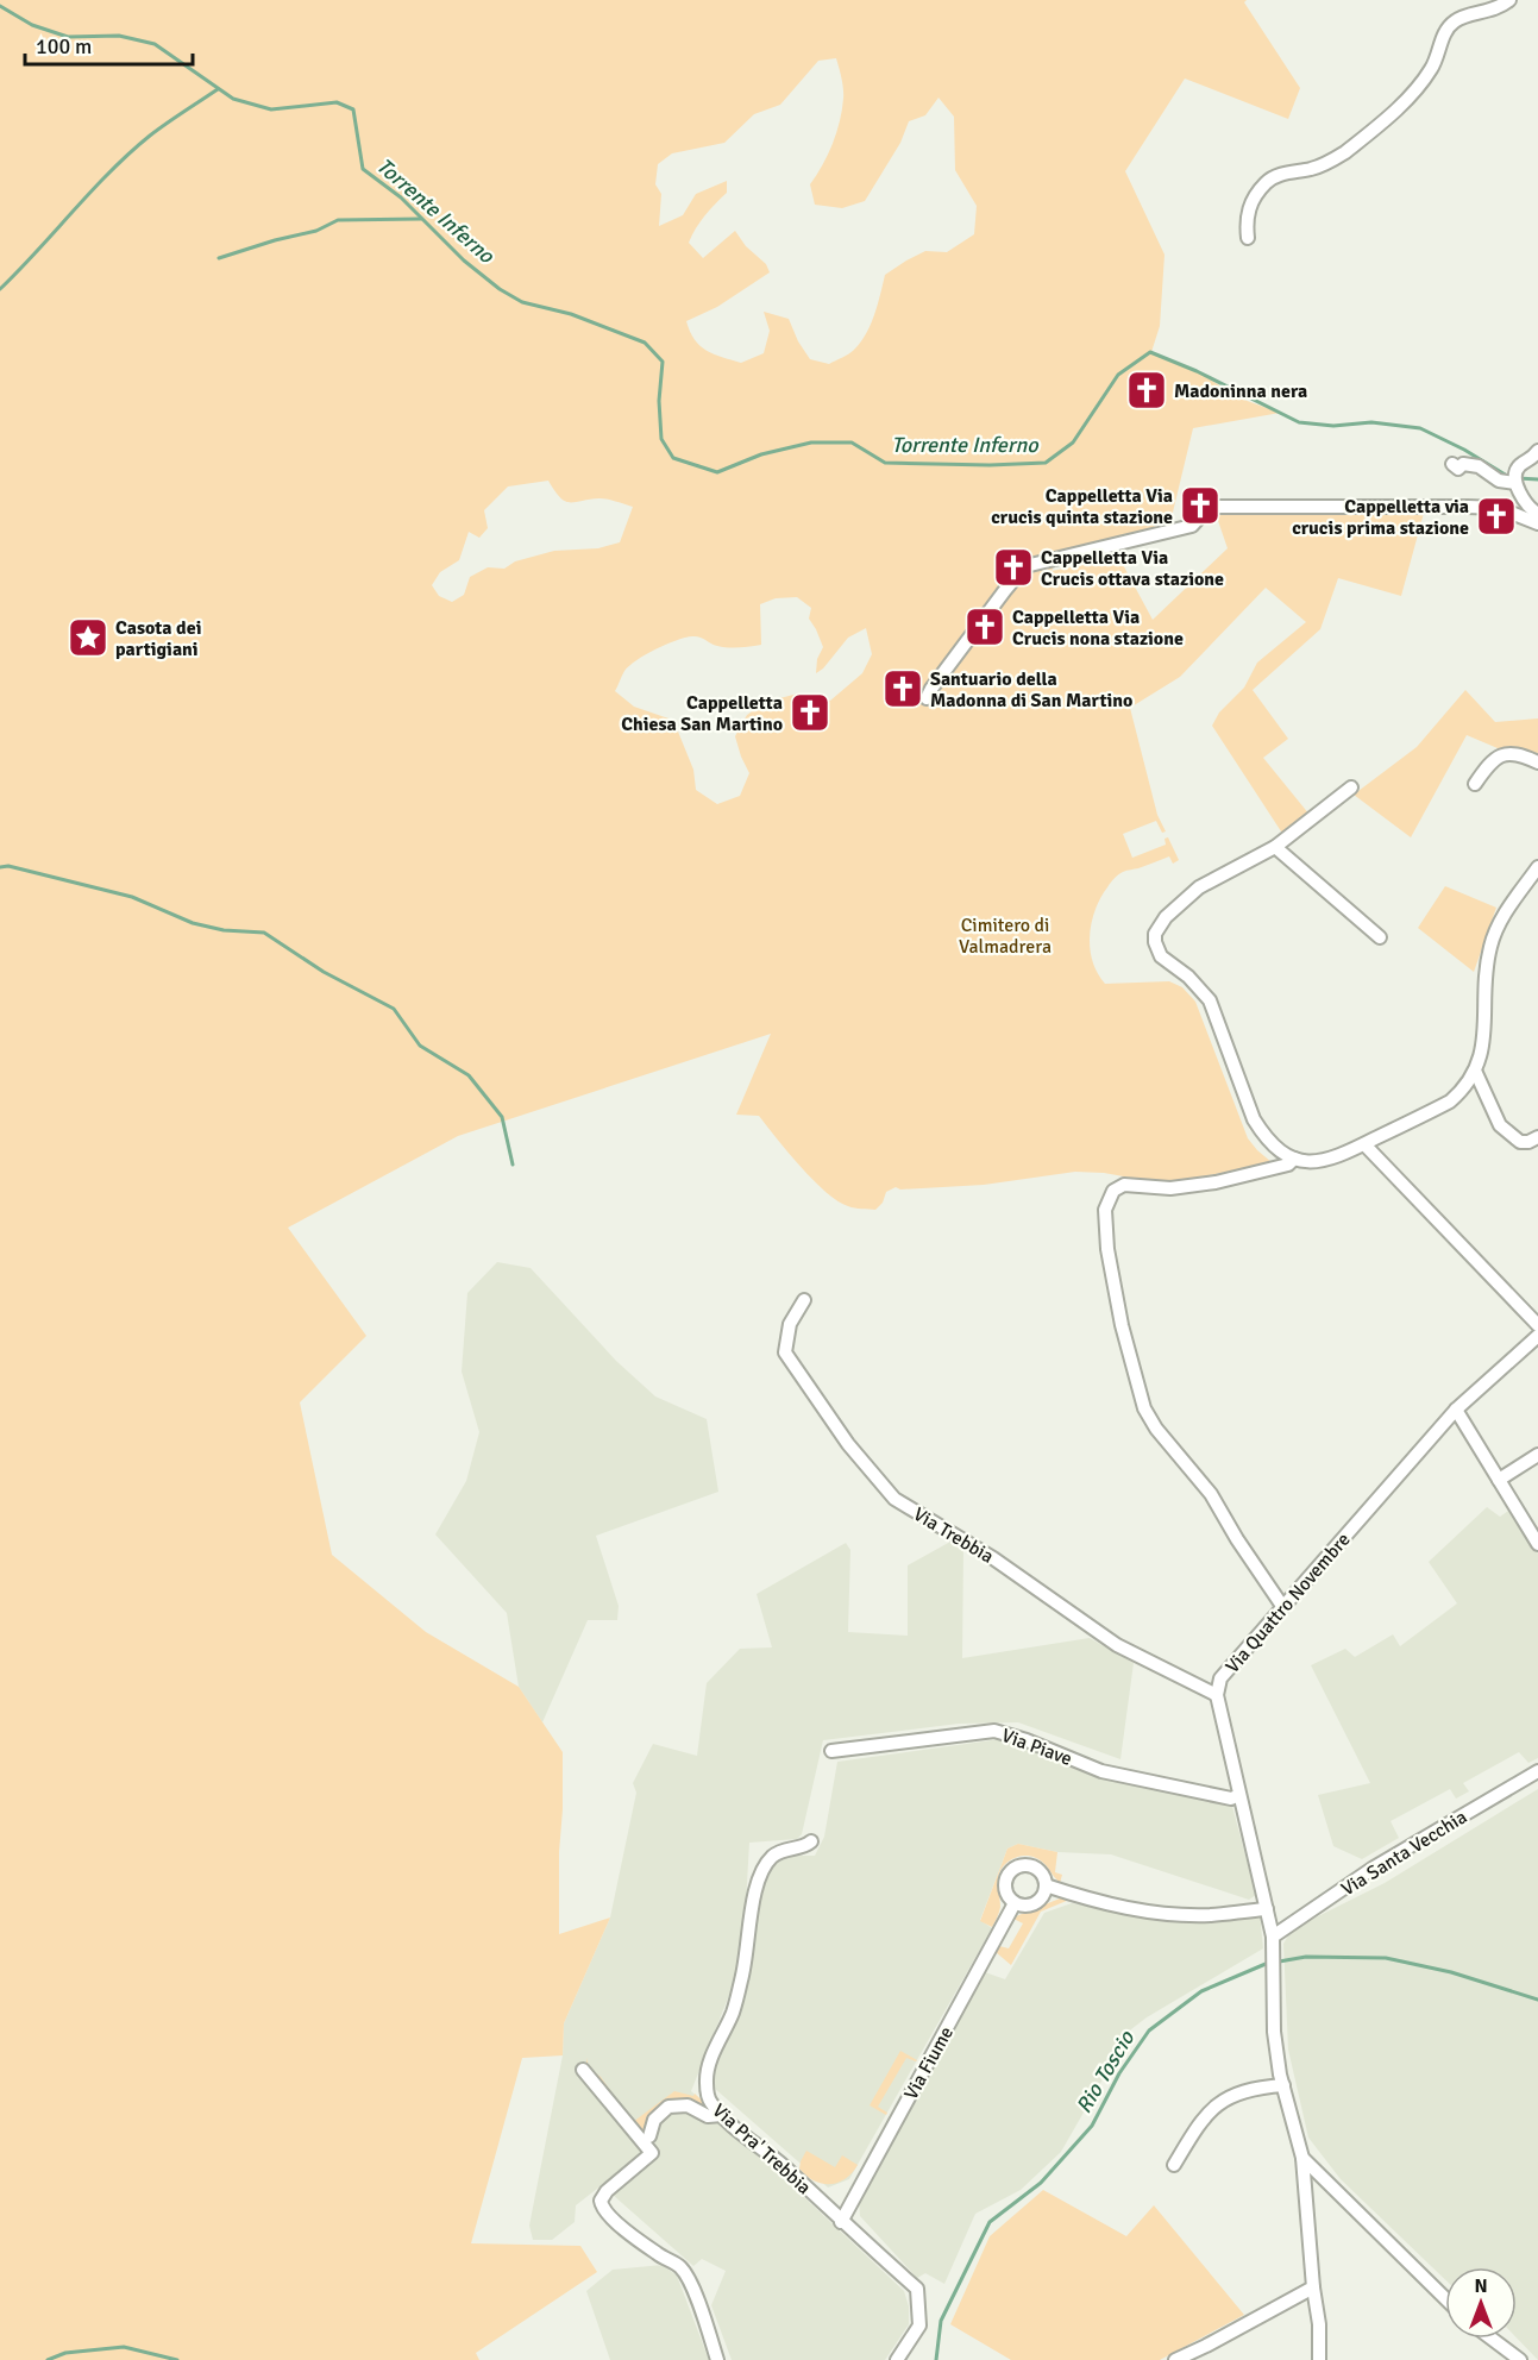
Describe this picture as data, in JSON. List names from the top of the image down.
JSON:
{
  "streets": {
    "street": [
      "Via Trebbia",
      "Via Quattro Novembre",
      "Via Piave",
      "Via Santa Vecchia",
      "Via Fiume",
      "Via Pra' Trebbia"
    ]
  },
  "crossings": [
    ["Via Trebbia", "Via Quattro Novembre"],
    ["Via Quattro Novembre", "Via Piave"],
    ["Via Quattro Novembre", "Via Santa Vecchia"],
    ["Via Fiume", "Via Pra' Trebbia"]
  ],
  "water": ["Torrente Inferno", "Rio Toscio"],
  "parks": ["Cimitero di Valmadrera"],
  "places": {
    "church": [
      "Madoninna nera",
      "Cappelletta Via crucis quinta stazione",
      "Cappelletta via crucis prima stazione",
      "Cappelletta Via Crucis ottava stazione",
      "Cappelletta Via Crucis nona stazione",
      "Santuario della Madonna di San Martino",
      "Cappelletta Chiesa San Martino"
    ],
    "place": ["Casota dei partigiani"]
  },
  "scale_bar": "100 m",
  "north": "top"
}
